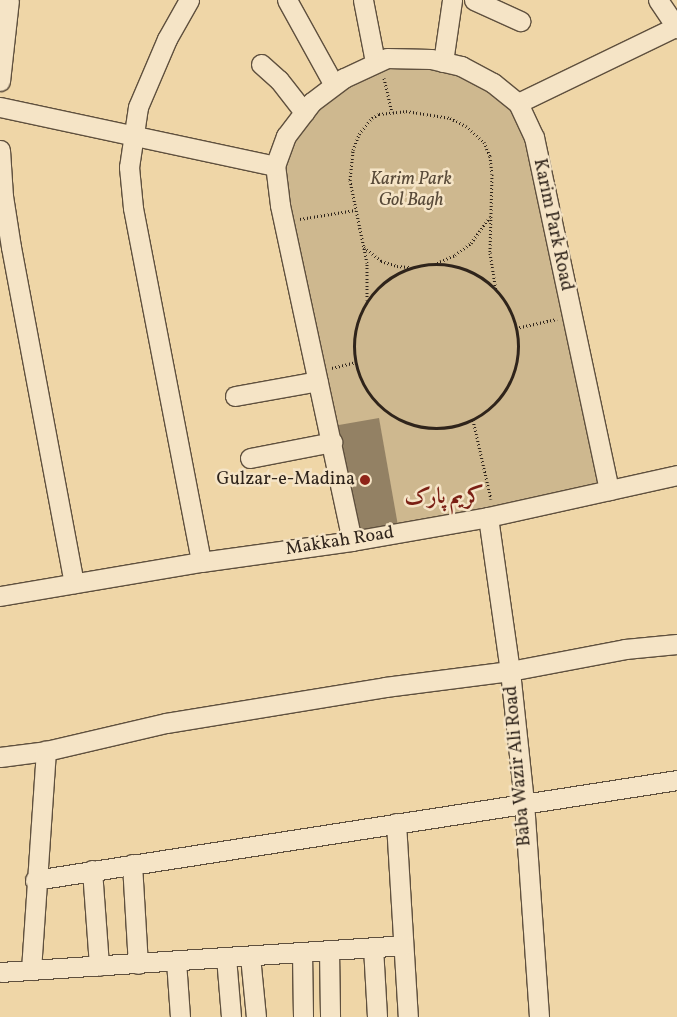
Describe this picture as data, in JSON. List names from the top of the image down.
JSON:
{
  "streets": {
    "street": ["Karim Park Road", "Makkah Road", "Baba Wazir Ali Road"]
  },
  "crossings": [
    ["Karim Park Road", "Makkah Road"],
    ["Makkah Road", "Baba Wazir Ali Road"]
  ],
  "districts": ["کریم پارک"],
  "parks": ["Karim Park Gol Bagh"],
  "places": ["Gulzar-e-Madina"]
}
